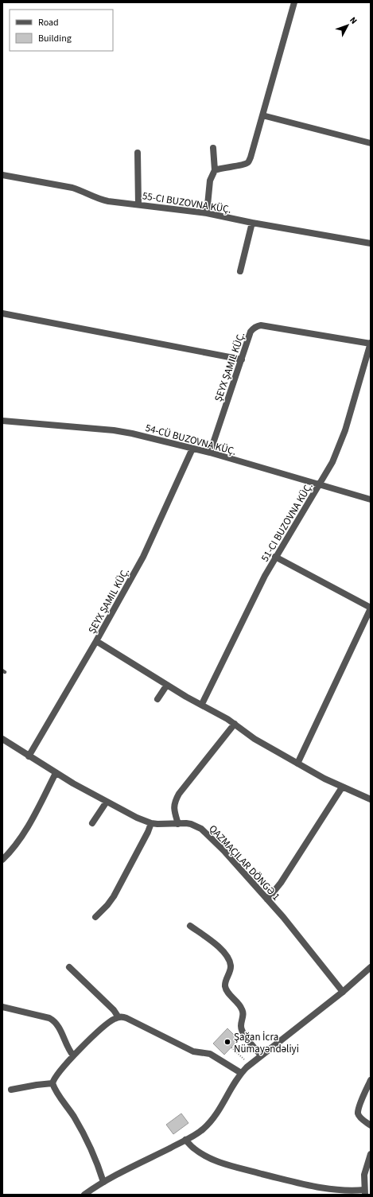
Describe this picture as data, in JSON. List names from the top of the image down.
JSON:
{
  "streets": {
    "street": [
      "55-CI BUZOVNA KÜÇ.",
      "ŞEYX ŞAMIL KÜÇ.",
      "54-CÜ BUZOVNA KÜÇ.",
      "51-CI BUZOVNA KÜÇ."
    ]
  },
  "crossings": [
    ["ŞEYX ŞAMIL KÜÇ.", "54-CÜ BUZOVNA KÜÇ."],
    ["ŞEYX ŞAMIL KÜÇ.", "51-CI BUZOVNA KÜÇ."],
    ["54-CÜ BUZOVNA KÜÇ.", "51-CI BUZOVNA KÜÇ."]
  ],
  "places": ["Şağan İcra Nümayəndəliyi"],
  "legend": ["Road", "Building"],
  "north": "top right"
}
